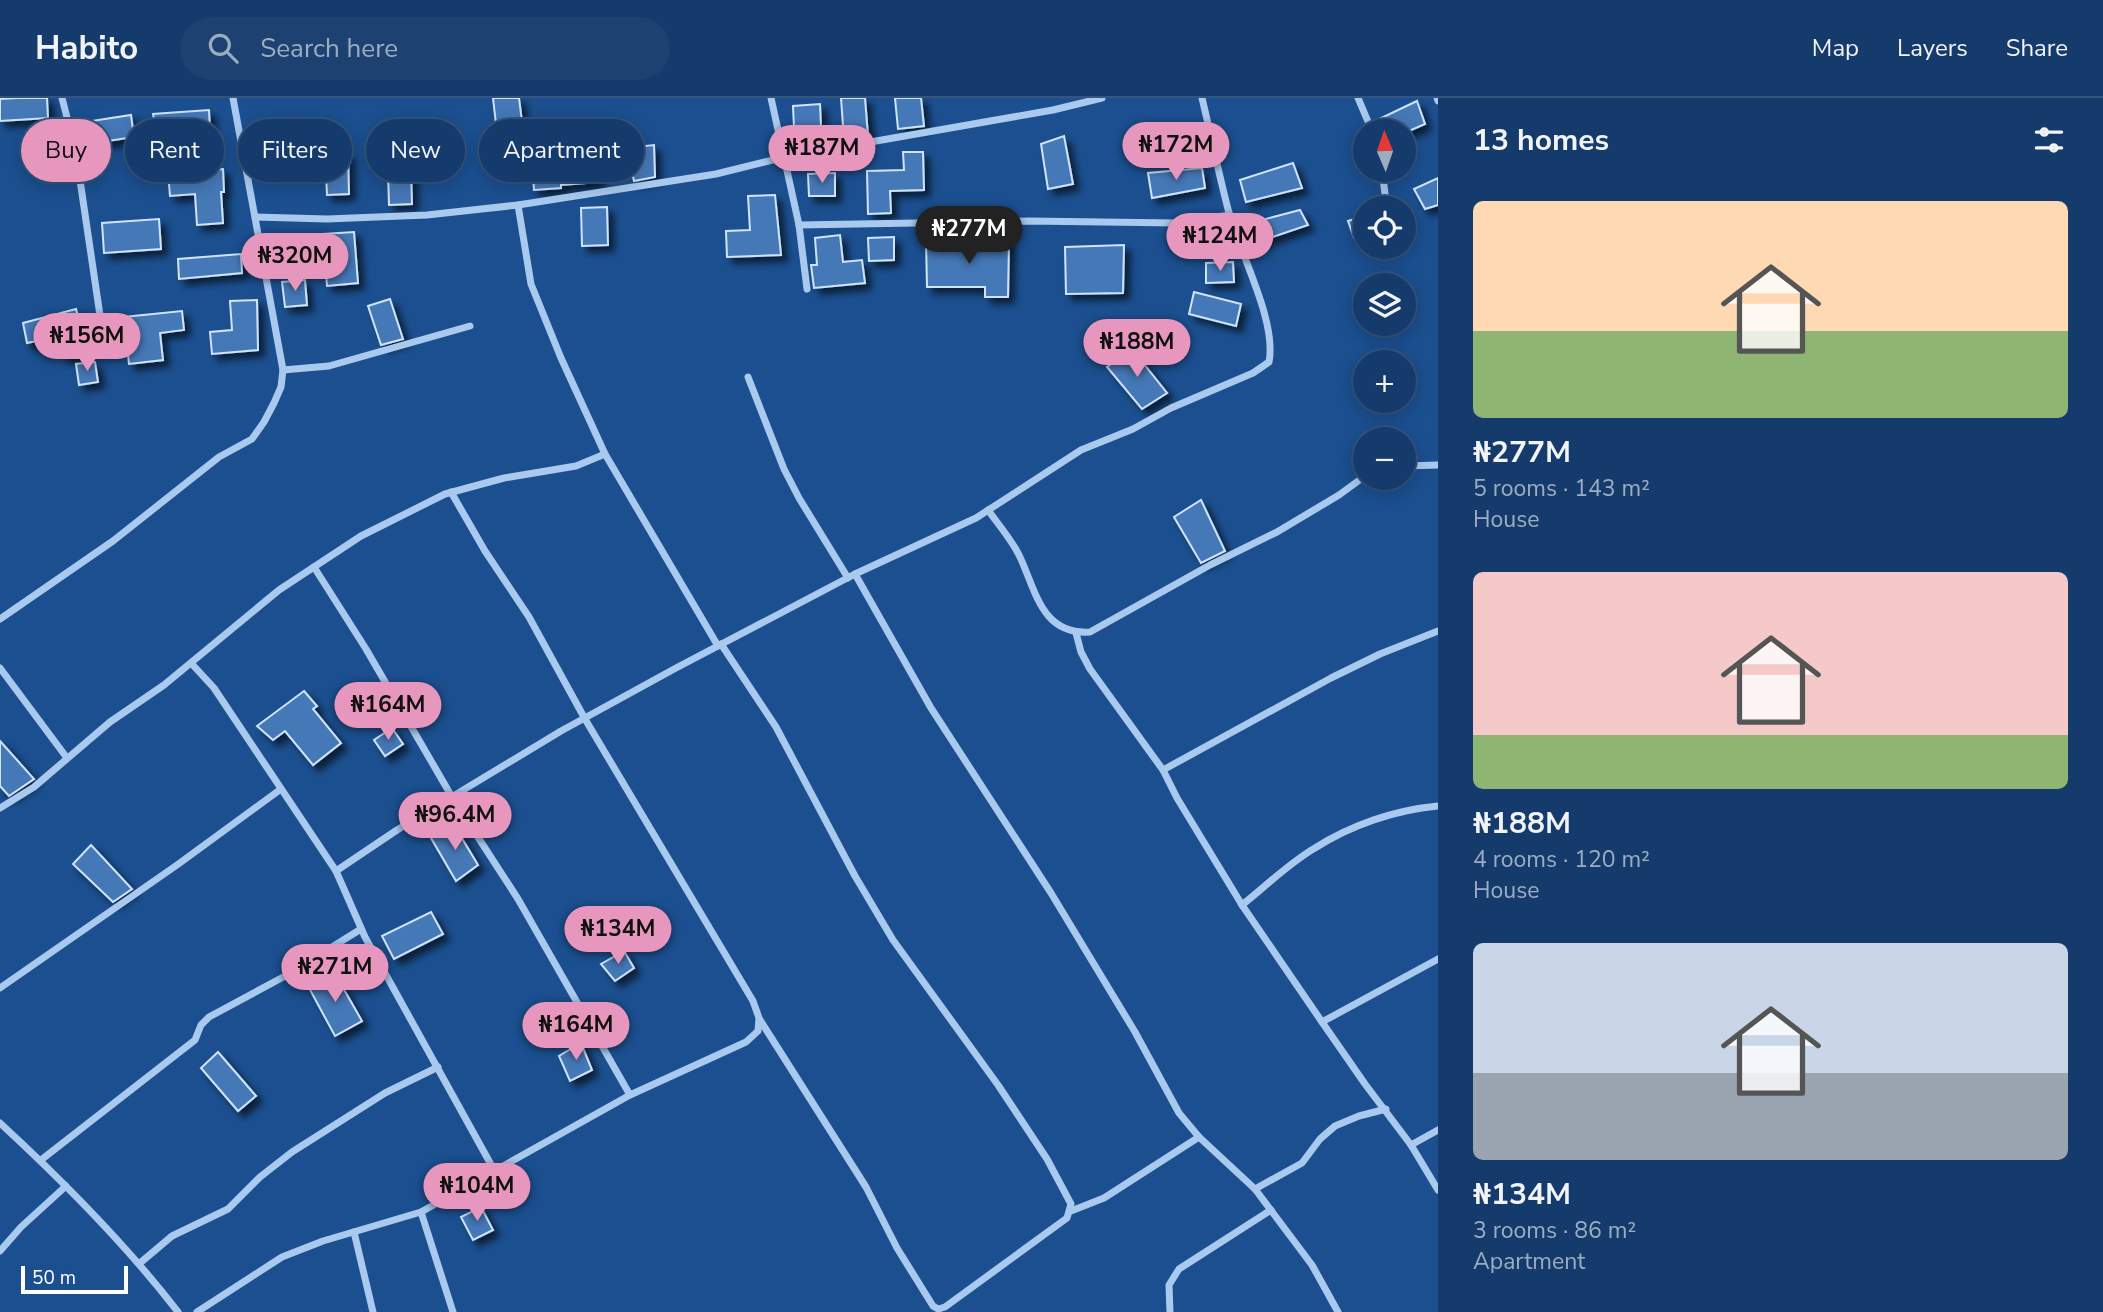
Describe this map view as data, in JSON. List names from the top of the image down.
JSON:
{
  "scale_bar": "50 m",
  "north": "top",
  "page": {
    "header": "Habito",
    "search": "Search here",
    "nav": ["Map", "Layers", "Share"],
    "heading": "13 homes",
    "map_buttons": ["+", "−"],
    "chip": [
      "Buy",
      "Rent",
      "Filters",
      "New",
      "Apartment"
    ],
    "price": [
      "₦172M",
      "₦187M",
      "₦277M",
      "₦124M",
      "₦320M",
      "₦156M",
      "₦188M",
      "₦164M",
      "₦96.4M",
      "₦134M",
      "₦271M",
      "₦164M",
      "₦104M"
    ],
    "list": [
      {
        "name": "₦277M",
        "note": "5 rooms · 143 m² · House"
      },
      {
        "name": "₦188M",
        "note": "4 rooms · 120 m² · House"
      },
      {
        "name": "₦134M",
        "note": "3 rooms · 86 m² · Apartment"
      }
    ],
    "scale": "50 m"
  }
}
